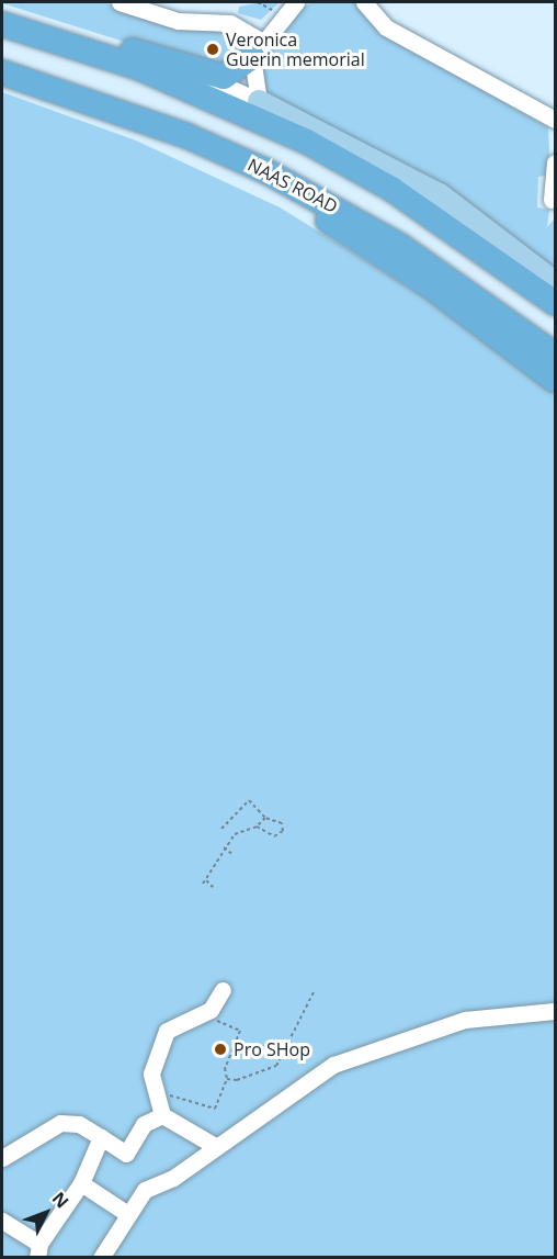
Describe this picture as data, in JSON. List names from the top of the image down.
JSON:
{
  "streets": {
    "highway": ["NAAS ROAD"]
  },
  "places": ["Veronica Guerin memorial", "Pro SHop"],
  "north": "top right"
}
